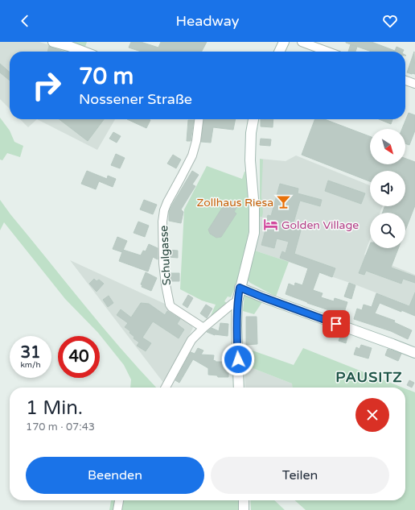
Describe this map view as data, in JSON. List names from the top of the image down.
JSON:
{
  "streets": {
    "street": ["Schulgasse"]
  },
  "districts": ["PAUSITZ"],
  "places": {
    "bar": ["Zollhaus Riesa"],
    "hotel": ["Golden Village"]
  },
  "north": "bottom right",
  "page": {
    "header": "Headway",
    "turn": ["70 m", "Nossener Straße"],
    "speed": "31 km/h",
    "limit": "40",
    "heading": ["1 Min.", "170 m · 07:43"],
    "buttons": ["Beenden", "Teilen"]
  }
}
